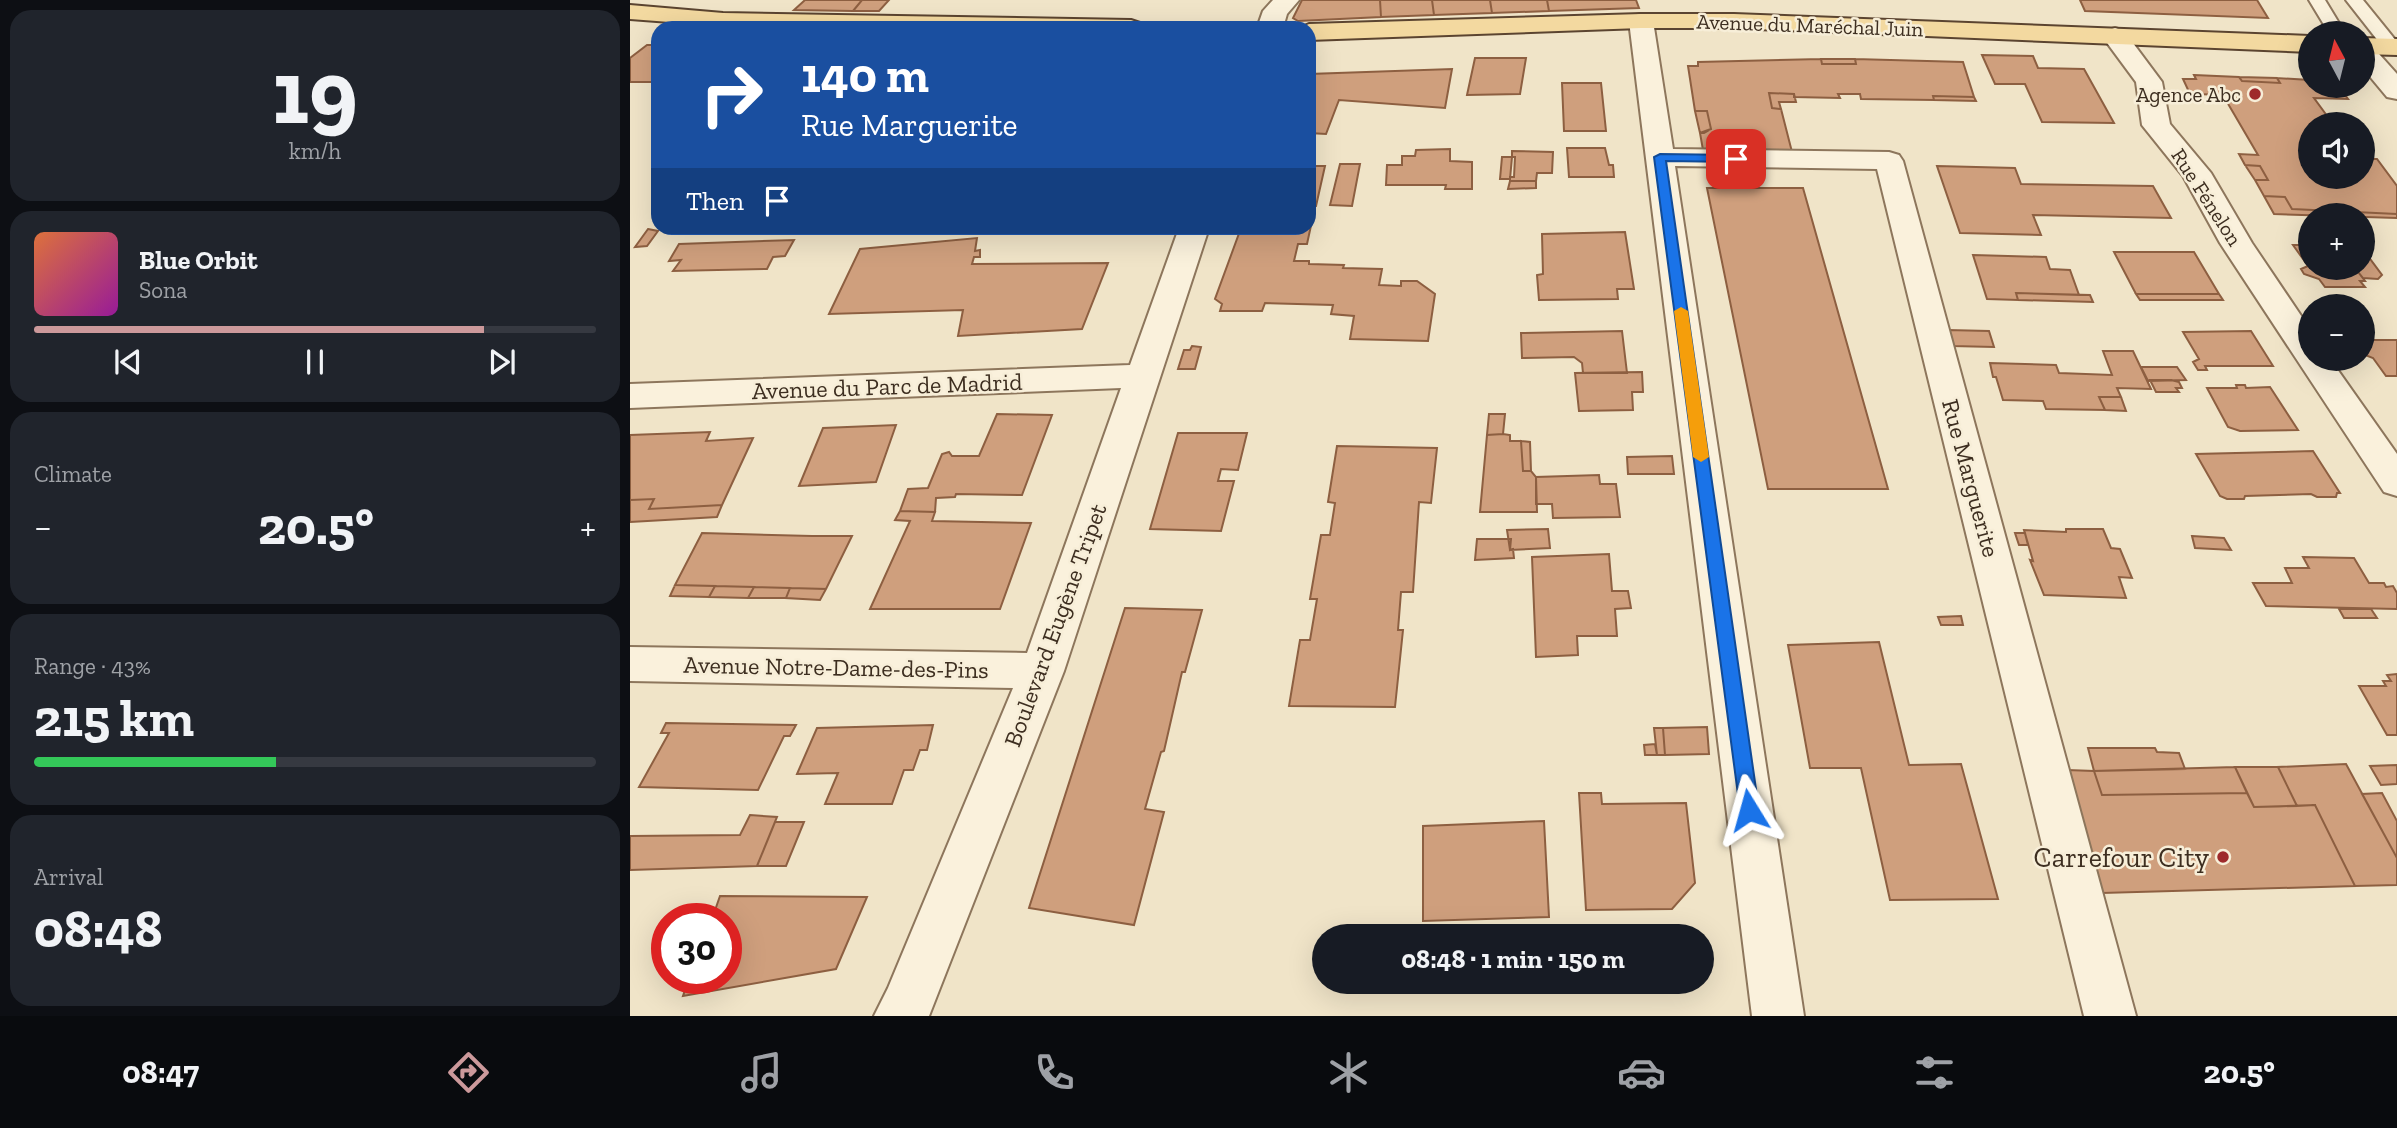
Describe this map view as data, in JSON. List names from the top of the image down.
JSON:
{
  "streets": {
    "main road": ["Avenue du Maréchal Juin"],
    "street": [
      "Rue Fénelon",
      "Avenue du Parc de Madrid",
      "Rue Marguerite",
      "Boulevard Eugène Tripet",
      "Avenue Notre-Dame-des-Pins"
    ]
  },
  "crossings": [
    ["Avenue du Maréchal Juin", "Rue Fénelon"],
    ["Avenue du Parc de Madrid", "Boulevard Eugène Tripet"],
    ["Boulevard Eugène Tripet", "Avenue Notre-Dame-des-Pins"]
  ],
  "places": ["Agence Abc", "Carrefour City"],
  "north": "top",
  "page": {
    "tile": [
      ["19", "km/h"],
      "Climate",
      ["Range · 43%", "215 km"],
      ["Arrival", "08:48"]
    ],
    "map_buttons": ["+", "−"],
    "turn": ["140 m", "Rue Marguerite"],
    "then": "Then",
    "song": ["Blue Orbit", "Sona"],
    "heat": ["−", "20.5°", "+"],
    "limit": "30",
    "trip": "08:48 · 1 min · 150 m",
    "tabs": ["08:47", "20.5°"]
  }
}
